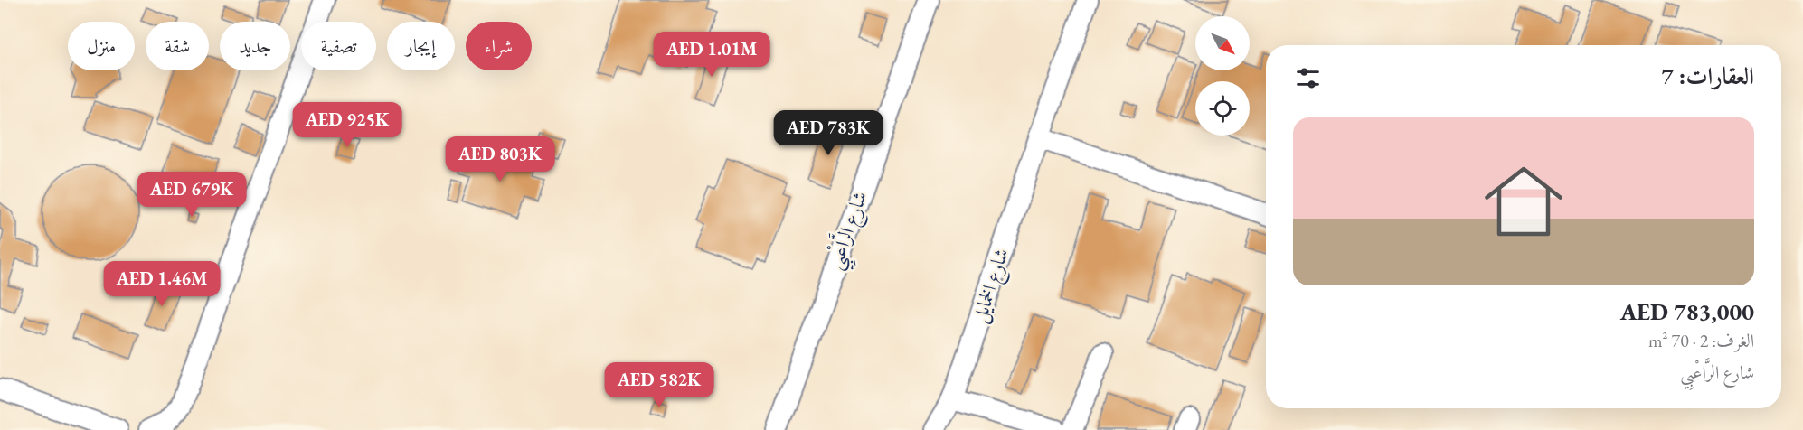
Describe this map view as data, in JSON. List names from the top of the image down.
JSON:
{
  "streets": {
    "street": ["شارع الرَّاعْبِي", "شارع الخمايل"]
  },
  "north": "bottom right",
  "page": {
    "chip": [
      "شراء",
      "إيجار",
      "تصفية",
      "جديد",
      "شقة",
      "منزل"
    ],
    "price": [
      "AED 1.01M",
      "AED 925K",
      "AED 783K",
      "AED 803K",
      "AED 679K",
      "AED 1.46M",
      "AED 582K"
    ],
    "heading": "العقارات: 7",
    "list": [
      {
        "name": "AED 783,000",
        "note": "الغرف: 2 · 70 m² · شارع الرَّاعْبِي"
      }
    ]
  }
}
